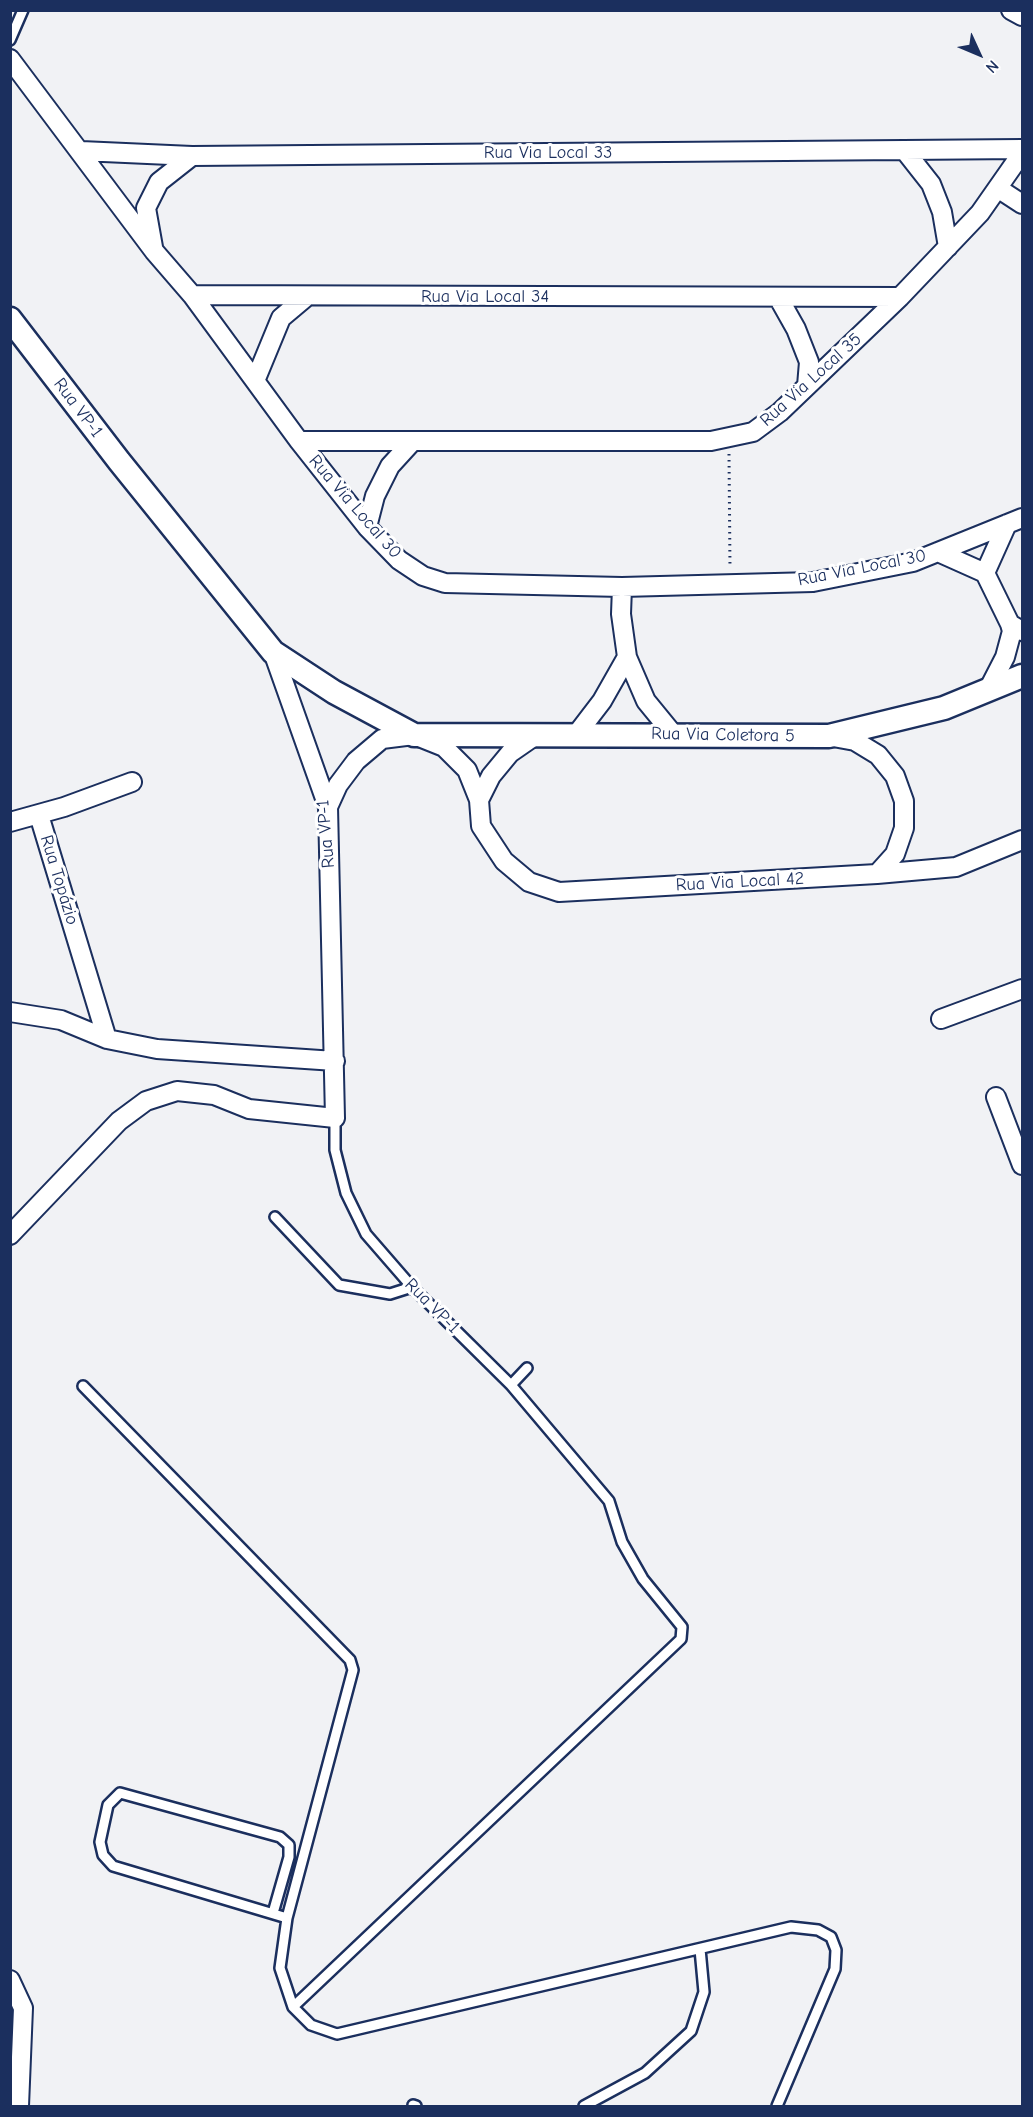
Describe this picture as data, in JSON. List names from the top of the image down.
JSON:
{
  "streets": {
    "street": [
      "Rua Via Local 33",
      "Rua Via Local 34",
      "Rua Via Local 35",
      "Rua VP-1",
      "Rua Via Local 30",
      "Rua Via Coletora 5",
      "Rua Topázio",
      "Rua Via Local 42"
    ]
  },
  "crossings": [
    ["Rua Via Local 33", "Rua Via Local 35"],
    ["Rua Via Local 33", "Rua Via Local 30"],
    ["Rua Via Local 34", "Rua Via Local 35"],
    ["Rua Via Local 34", "Rua Via Local 30"],
    ["Rua Via Local 35", "Rua Via Local 30"],
    ["Rua VP-1", "Rua Via Coletora 5"]
  ],
  "north": "bottom right"
}
